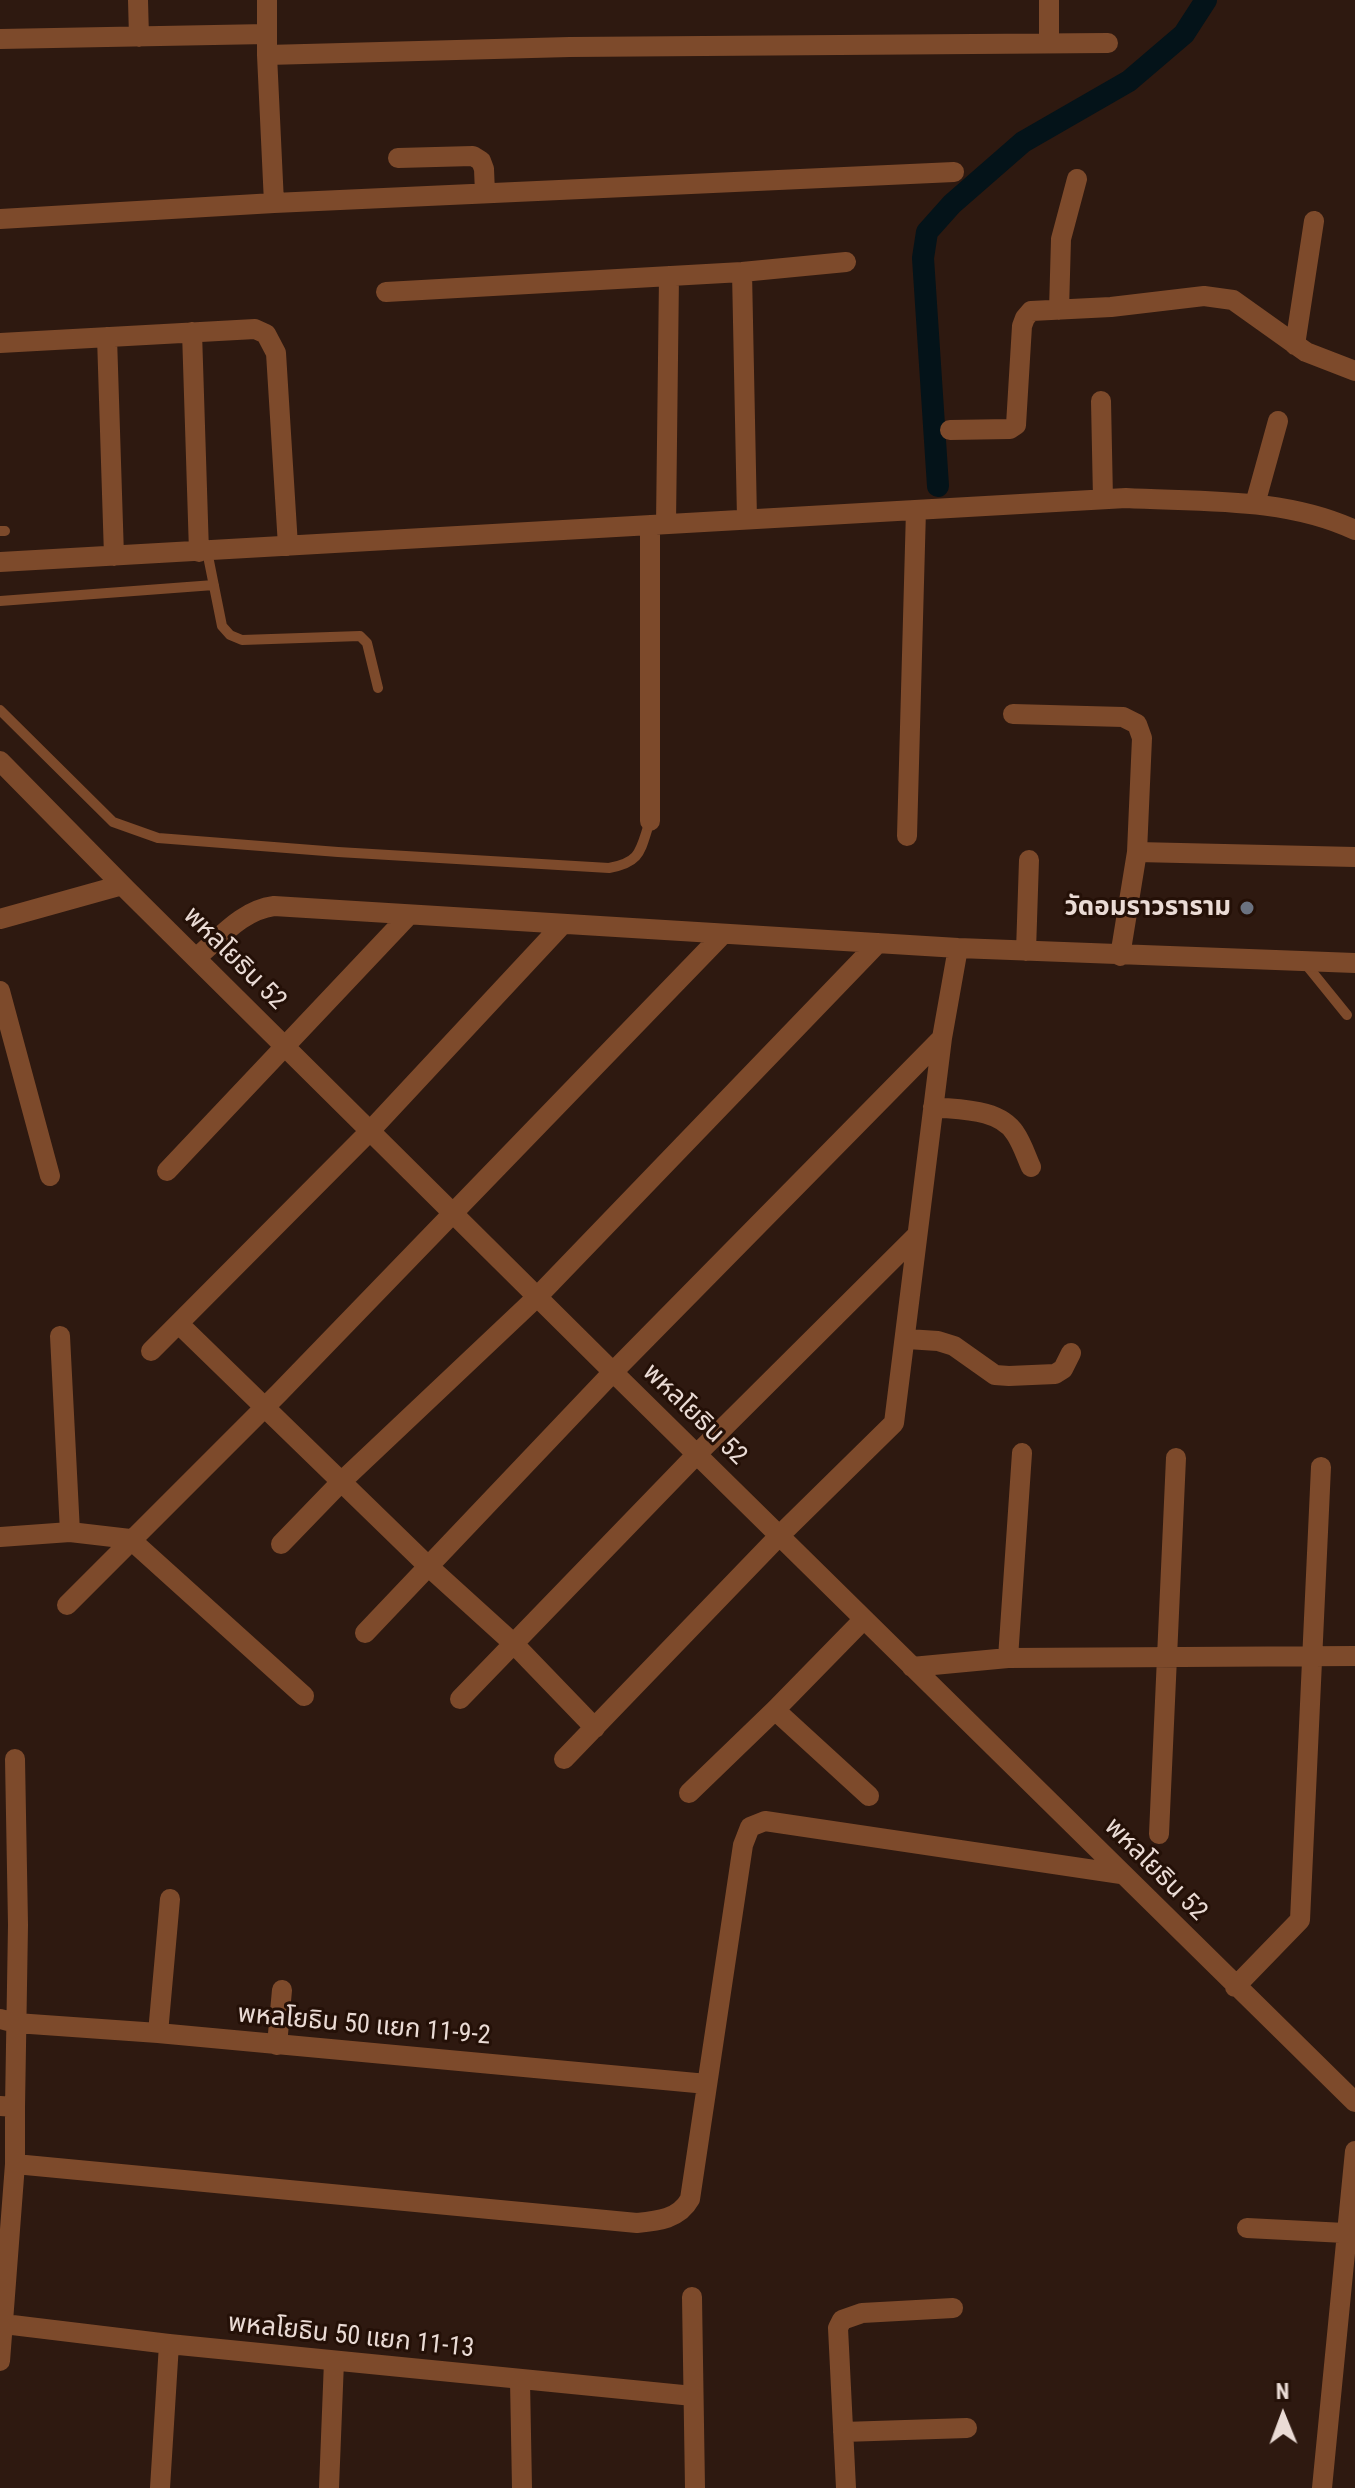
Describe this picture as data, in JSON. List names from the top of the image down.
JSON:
{
  "streets": {
    "street": ["พหลโยธิน 52", "พหลโยธิน 50 แยก 11-9-2", "พหลโยธิน 50 แยก 11-13"]
  },
  "places": ["วัดอมราวราราม"],
  "north": "top"
}
